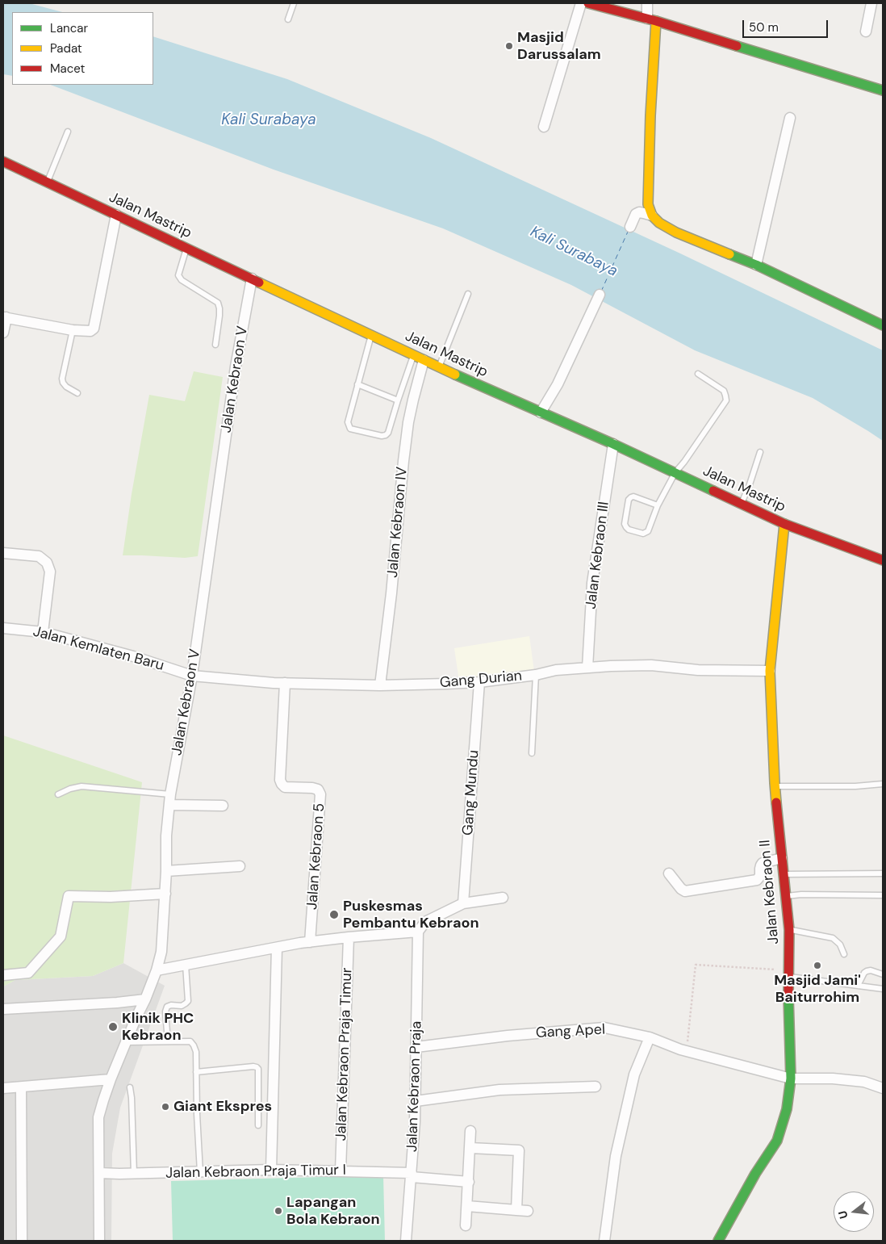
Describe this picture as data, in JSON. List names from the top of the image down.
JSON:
{
  "streets": {
    "main road": ["Jalan Mastrip", "Jalan Kebraon II"],
    "street": [
      "Jalan Kebraon V",
      "Jalan Kebraon IV",
      "Jalan Kebraon III",
      "Jalan Kemlaten Baru",
      "Gang Durian",
      "Gang Mundu",
      "Jalan Kebraon 5",
      "Gang Apel",
      "Jalan Kebraon Praja Timur",
      "Jalan Kebraon Praja",
      "Jalan Kebraon Praja Timur I"
    ]
  },
  "crossings": [
    ["Jalan Mastrip", "Jalan Kebraon V"],
    ["Jalan Mastrip", "Jalan Kebraon IV"],
    ["Jalan Mastrip", "Jalan Kebraon III"],
    ["Jalan Mastrip", "Jalan Kebraon II"],
    ["Jalan Kebraon V", "Jalan Kemlaten Baru"],
    ["Jalan Kebraon V", "Gang Durian"],
    ["Jalan Kebraon V", "Jalan Kebraon Praja Timur I"],
    ["Jalan Kebraon IV", "Gang Durian"],
    ["Jalan Kebraon III", "Gang Durian"],
    ["Jalan Kemlaten Baru", "Gang Durian"],
    ["Gang Durian", "Gang Mundu"],
    ["Gang Durian", "Jalan Kebraon 5"],
    ["Gang Durian", "Jalan Kebraon II"],
    ["Jalan Kebraon II", "Gang Apel"],
    ["Gang Apel", "Jalan Kebraon Praja"],
    ["Jalan Kebraon Praja Timur", "Jalan Kebraon Praja Timur I"],
    ["Jalan Kebraon Praja", "Jalan Kebraon Praja Timur I"]
  ],
  "water": ["Kali Surabaya"],
  "places": [
    "Masjid Darussalam",
    "Puskesmas Pembantu Kebraon",
    "Masjid Jami' Baiturrohim",
    "Klinik PHC Kebraon",
    "Giant Ekspres",
    "Lapangan Bola Kebraon"
  ],
  "legend": ["Lancar", "Padat", "Macet"],
  "scale_bar": "50 m",
  "north": "left"
}
